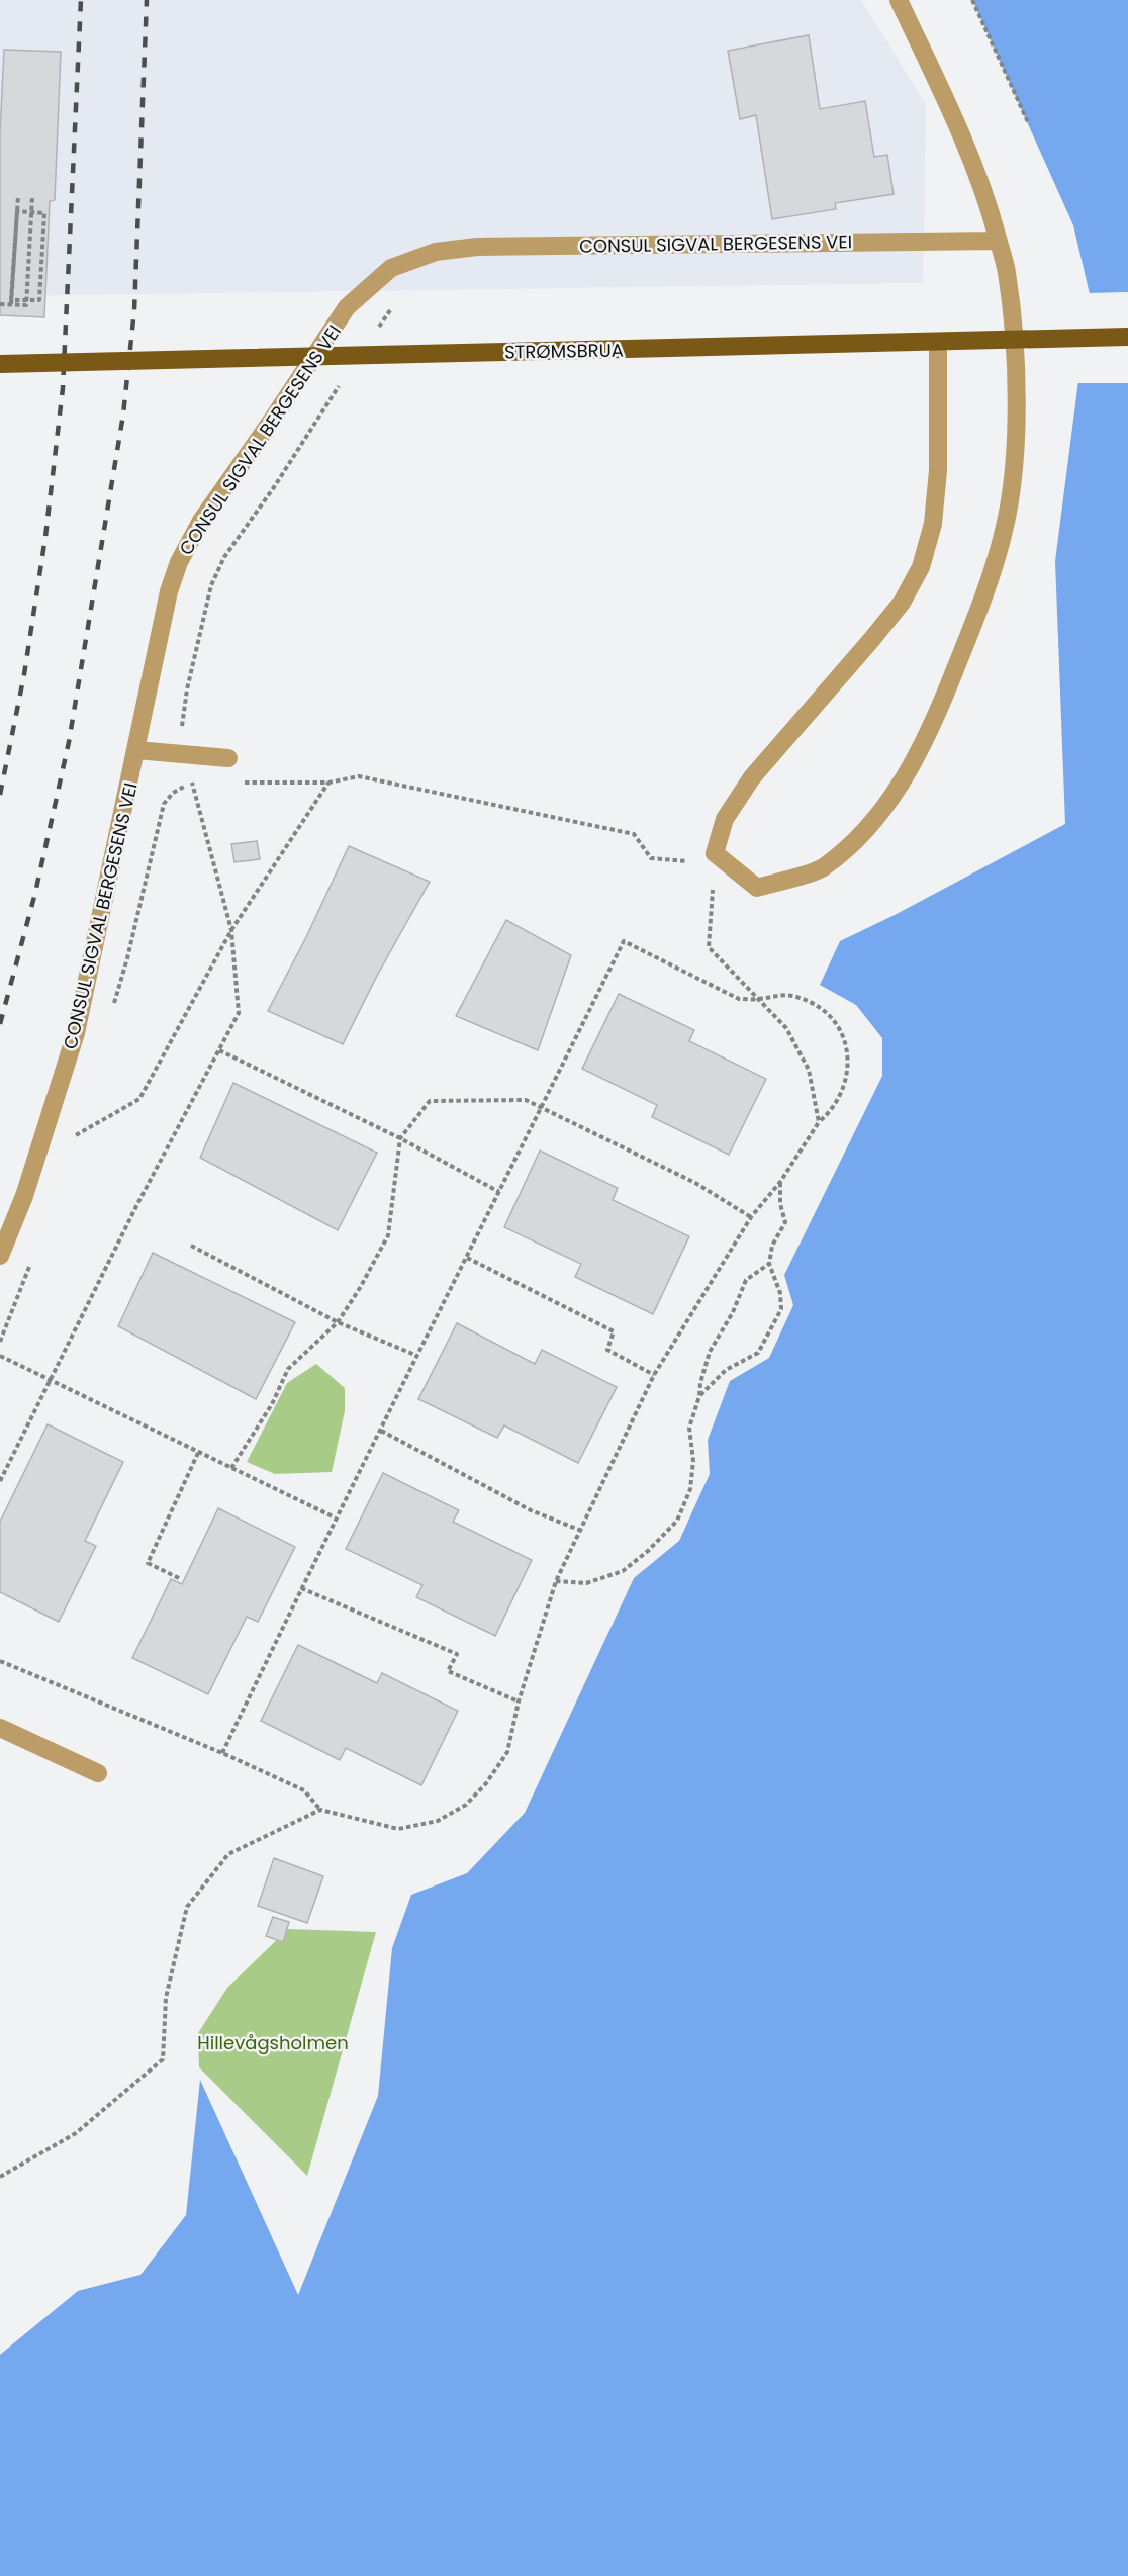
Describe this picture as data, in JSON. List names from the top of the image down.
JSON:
{
  "streets": {
    "main road": ["STRØMSBRUA"],
    "street": ["CONSUL SIGVAL BERGESENS VEI"]
  },
  "parks": ["Hillevågsholmen"]
}
